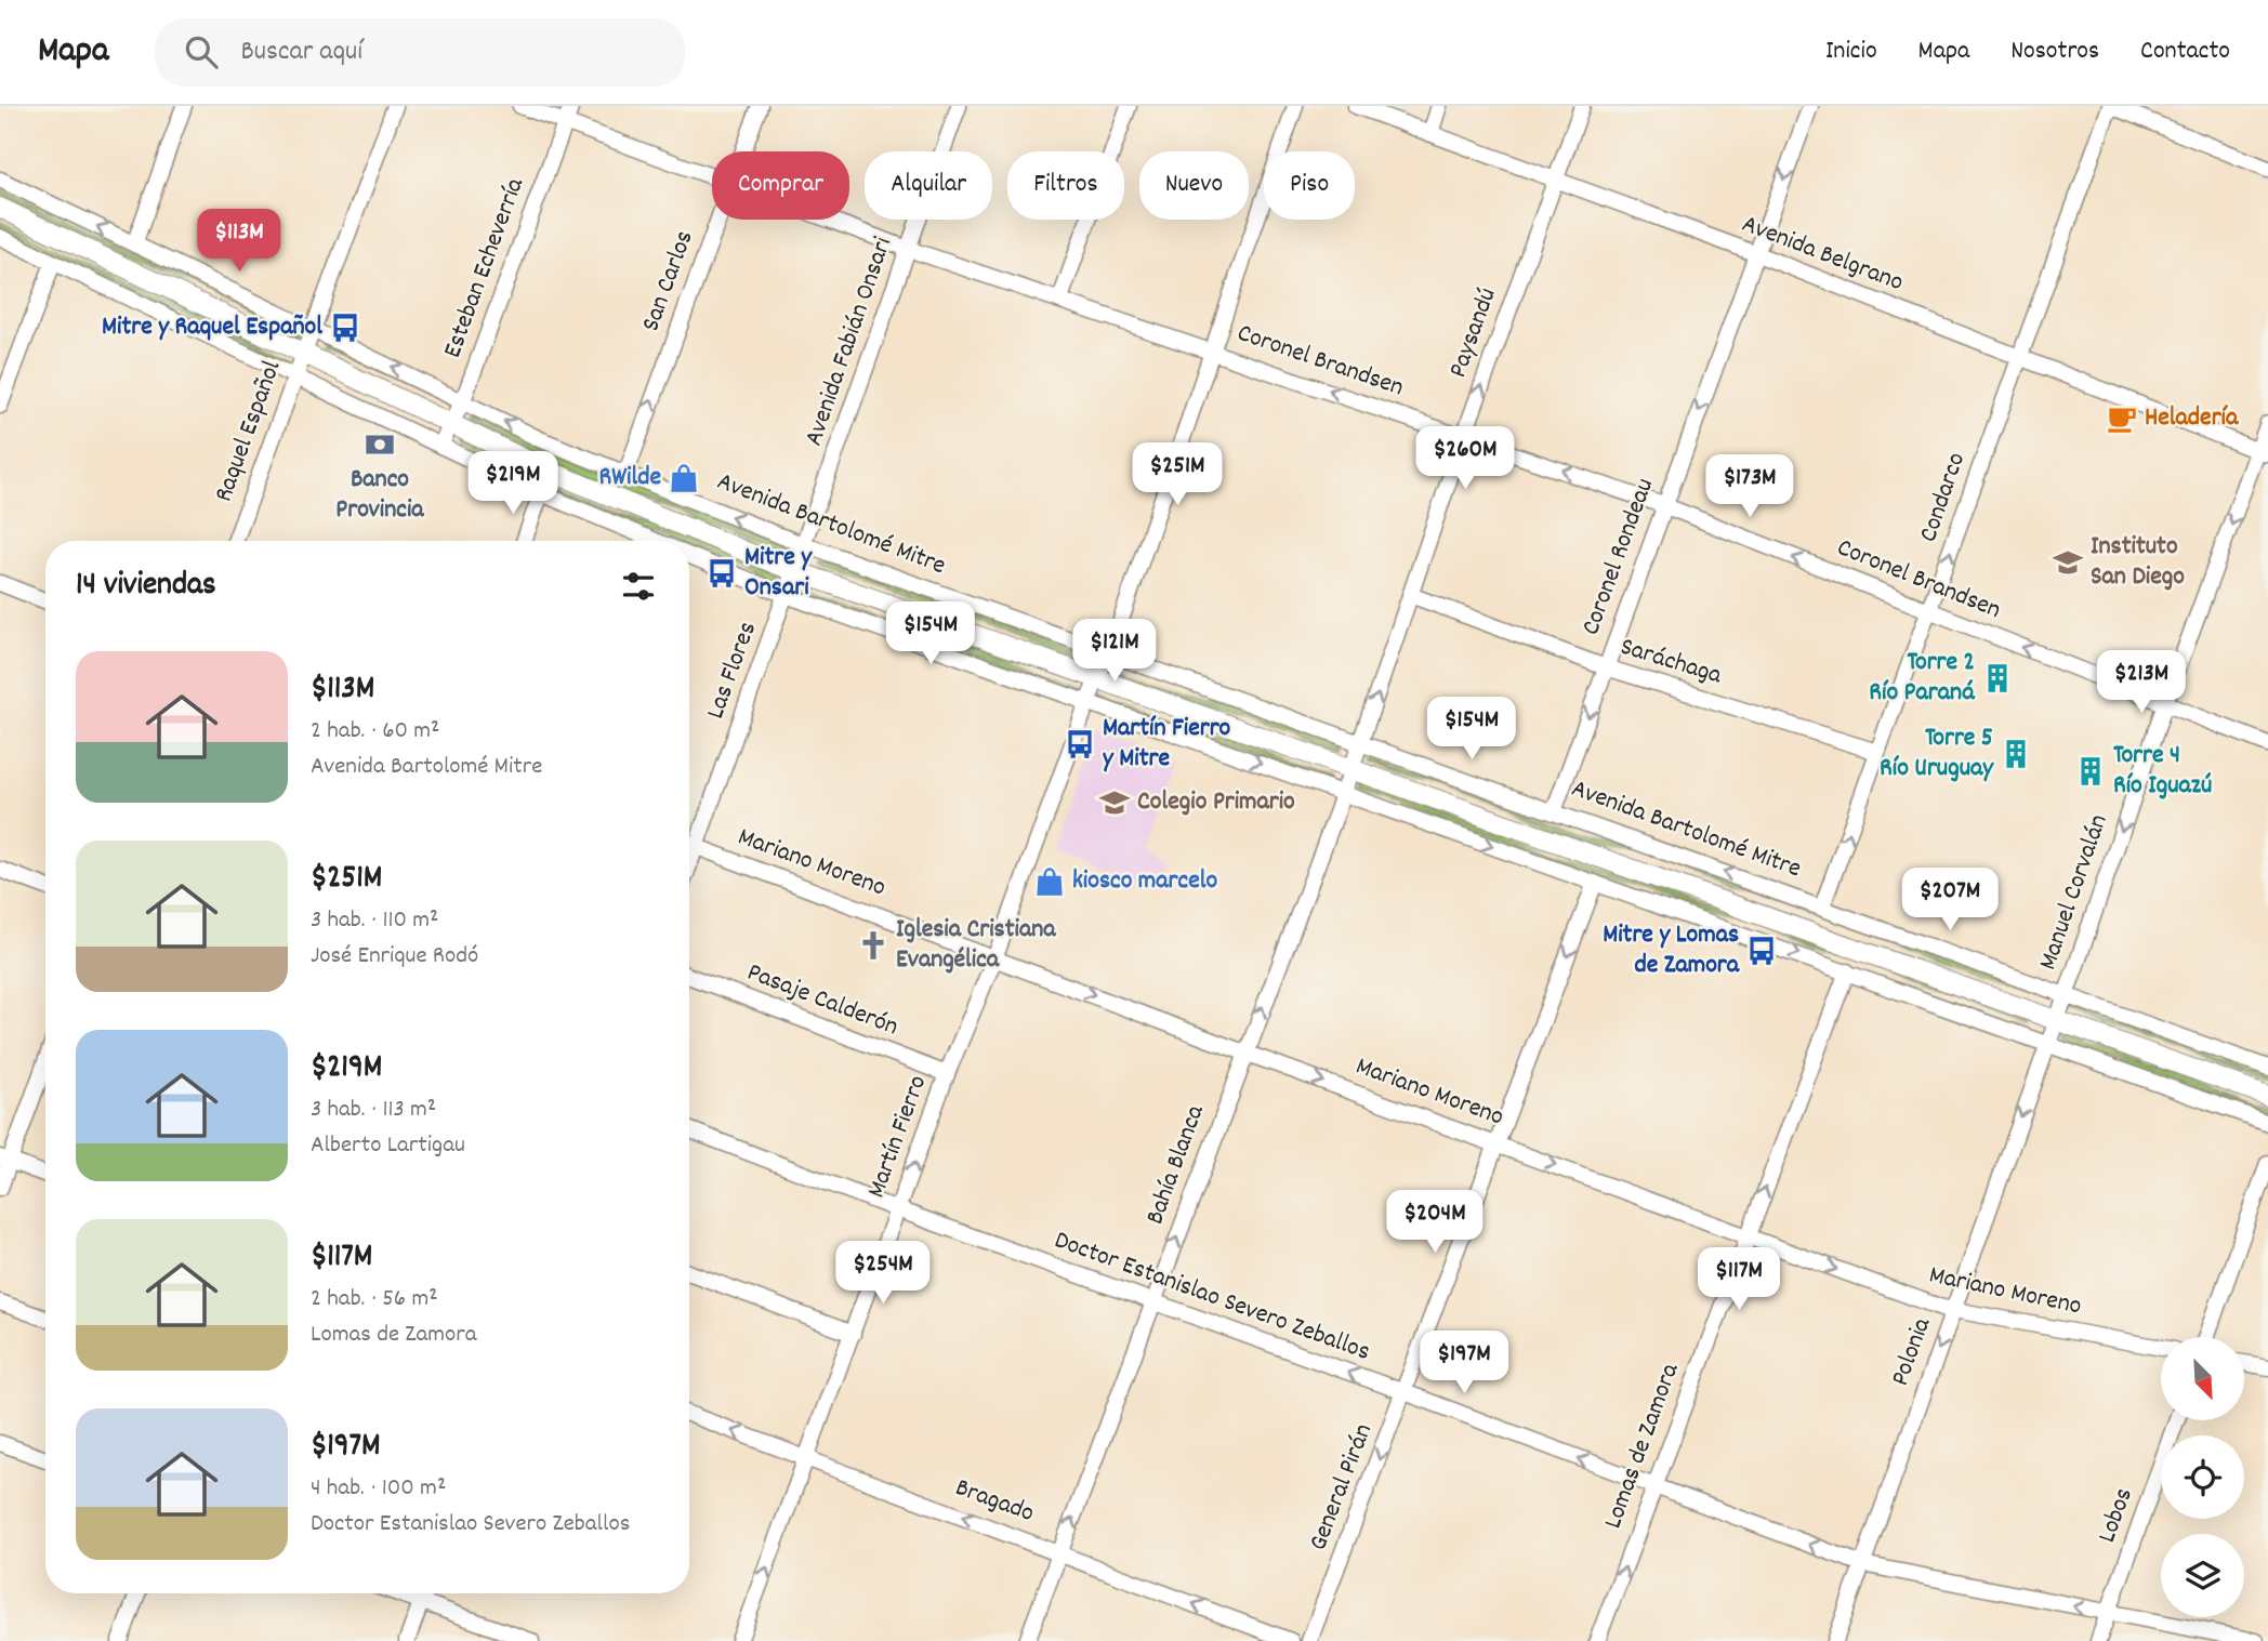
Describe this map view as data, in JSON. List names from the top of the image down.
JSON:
{
  "streets": {
    "main road": ["Avenida Bartolomé Mitre"],
    "street": [
      "Avenida Belgrano",
      "Esteban Echeverría",
      "San Carlos",
      "Paysandú",
      "Avenida Fabián Onsari",
      "Coronel Brandsen",
      "Raquel Español",
      "Condarco",
      "Coronel Rondeau",
      "Saráchaga",
      "Las Flores",
      "Mariano Moreno",
      "Manuel Corvalán",
      "Pasaje Calderón",
      "Martín Fierro",
      "Bahía Blanca",
      "Doctor Estanislao Severo Zeballos",
      "Polonia",
      "Lomas de Zamora",
      "General Pirán",
      "Bragado",
      "Lobos"
    ]
  },
  "crossings": [
    ["Avenida Belgrano", "Paysandú"],
    ["Avenida Belgrano", "Condarco"],
    ["Avenida Belgrano", "Coronel Rondeau"],
    ["Avenida Belgrano", "Manuel Corvalán"],
    ["Esteban Echeverría", "Coronel Brandsen"],
    ["Esteban Echeverría", "Avenida Bartolomé Mitre"],
    ["San Carlos", "Avenida Bartolomé Mitre"],
    ["Paysandú", "Coronel Brandsen"],
    ["Paysandú", "Avenida Bartolomé Mitre"],
    ["Paysandú", "Saráchaga"],
    ["Paysandú", "Bahía Blanca"],
    ["Avenida Fabián Onsari", "Coronel Brandsen"],
    ["Avenida Fabián Onsari", "Avenida Bartolomé Mitre"],
    ["Avenida Fabián Onsari", "Las Flores"],
    ["Coronel Brandsen", "Condarco"],
    ["Coronel Brandsen", "Coronel Rondeau"],
    ["Coronel Brandsen", "Manuel Corvalán"],
    ["Coronel Brandsen", "Martín Fierro"],
    ["Raquel Español", "Avenida Bartolomé Mitre"],
    ["Condarco", "Avenida Bartolomé Mitre"],
    ["Condarco", "Saráchaga"],
    ["Avenida Bartolomé Mitre", "Coronel Rondeau"],
    ["Avenida Bartolomé Mitre", "Manuel Corvalán"],
    ["Avenida Bartolomé Mitre", "Martín Fierro"],
    ["Avenida Bartolomé Mitre", "Polonia"],
    ["Coronel Rondeau", "Saráchaga"],
    ["Las Flores", "Mariano Moreno"],
    ["Mariano Moreno", "Martín Fierro"],
    ["Mariano Moreno", "Bahía Blanca"],
    ["Mariano Moreno", "Polonia"],
    ["Mariano Moreno", "Lomas de Zamora"],
    ["Mariano Moreno", "General Pirán"],
    ["Manuel Corvalán", "Polonia"],
    ["Pasaje Calderón", "Martín Fierro"],
    ["Martín Fierro", "Doctor Estanislao Severo Zeballos"],
    ["Martín Fierro", "Bragado"],
    ["Bahía Blanca", "Doctor Estanislao Severo Zeballos"],
    ["Bahía Blanca", "Bragado"],
    ["Doctor Estanislao Severo Zeballos", "Polonia"],
    ["Doctor Estanislao Severo Zeballos", "Lomas de Zamora"],
    ["Doctor Estanislao Severo Zeballos", "General Pirán"],
    ["Doctor Estanislao Severo Zeballos", "Lobos"]
  ],
  "one_way": [
    "San Carlos",
    "Paysandú",
    "Coronel Brandsen",
    "Condarco",
    "Coronel Rondeau",
    "Mariano Moreno",
    "Manuel Corvalán",
    "Bahía Blanca",
    "Doctor Estanislao Severo Zeballos",
    "Polonia",
    "Lomas de Zamora",
    "General Pirán",
    "Bragado"
  ],
  "places": {
    "bus stop": [
      "Mitre y Raquel Español",
      "Mitre y Onsari",
      "Martín Fierro y Mitre",
      "Mitre y Lomas de Zamora"
    ],
    "cafe": ["Heladería"],
    "bank": ["Banco Provincia"],
    "shop": ["RWilde", "kiosco marcelo"],
    "school or university": ["Instituto San Diego", "Colegio Primario"],
    "building": ["Torre 2 Río Paraná", "Torre 5 Río Uruguay", "Torre 4 Río Iguazú"],
    "church": ["Iglesia Cristiana Evangélica"]
  },
  "north": "bottom right",
  "page": {
    "header": "Mapa",
    "search": "Buscar aquí",
    "nav": [
      "Inicio",
      "Mapa",
      "Nosotros",
      "Contacto"
    ],
    "chip": [
      "Comprar",
      "Alquilar",
      "Filtros",
      "Nuevo",
      "Piso"
    ],
    "price": [
      "$113M",
      "$260M",
      "$251M",
      "$219M",
      "$173M",
      "$154M",
      "$121M",
      "$213M",
      "$154M",
      "$207M",
      "$204M",
      "$254M",
      "$117M",
      "$197M"
    ],
    "heading": "14 viviendas",
    "list": [
      {
        "name": "$113M",
        "note": "2 hab. · 60 m² · Avenida Bartolomé Mitre"
      },
      {
        "name": "$251M",
        "note": "3 hab. · 110 m² · José Enrique Rodó"
      },
      {
        "name": "$219M",
        "note": "3 hab. · 113 m² · Alberto Lartigau"
      },
      {
        "name": "$117M",
        "note": "2 hab. · 56 m² · Lomas de Zamora"
      },
      {
        "name": "$197M",
        "note": "4 hab. · 100 m² · Doctor Estanislao Severo Zeballos"
      }
    ]
  }
}
